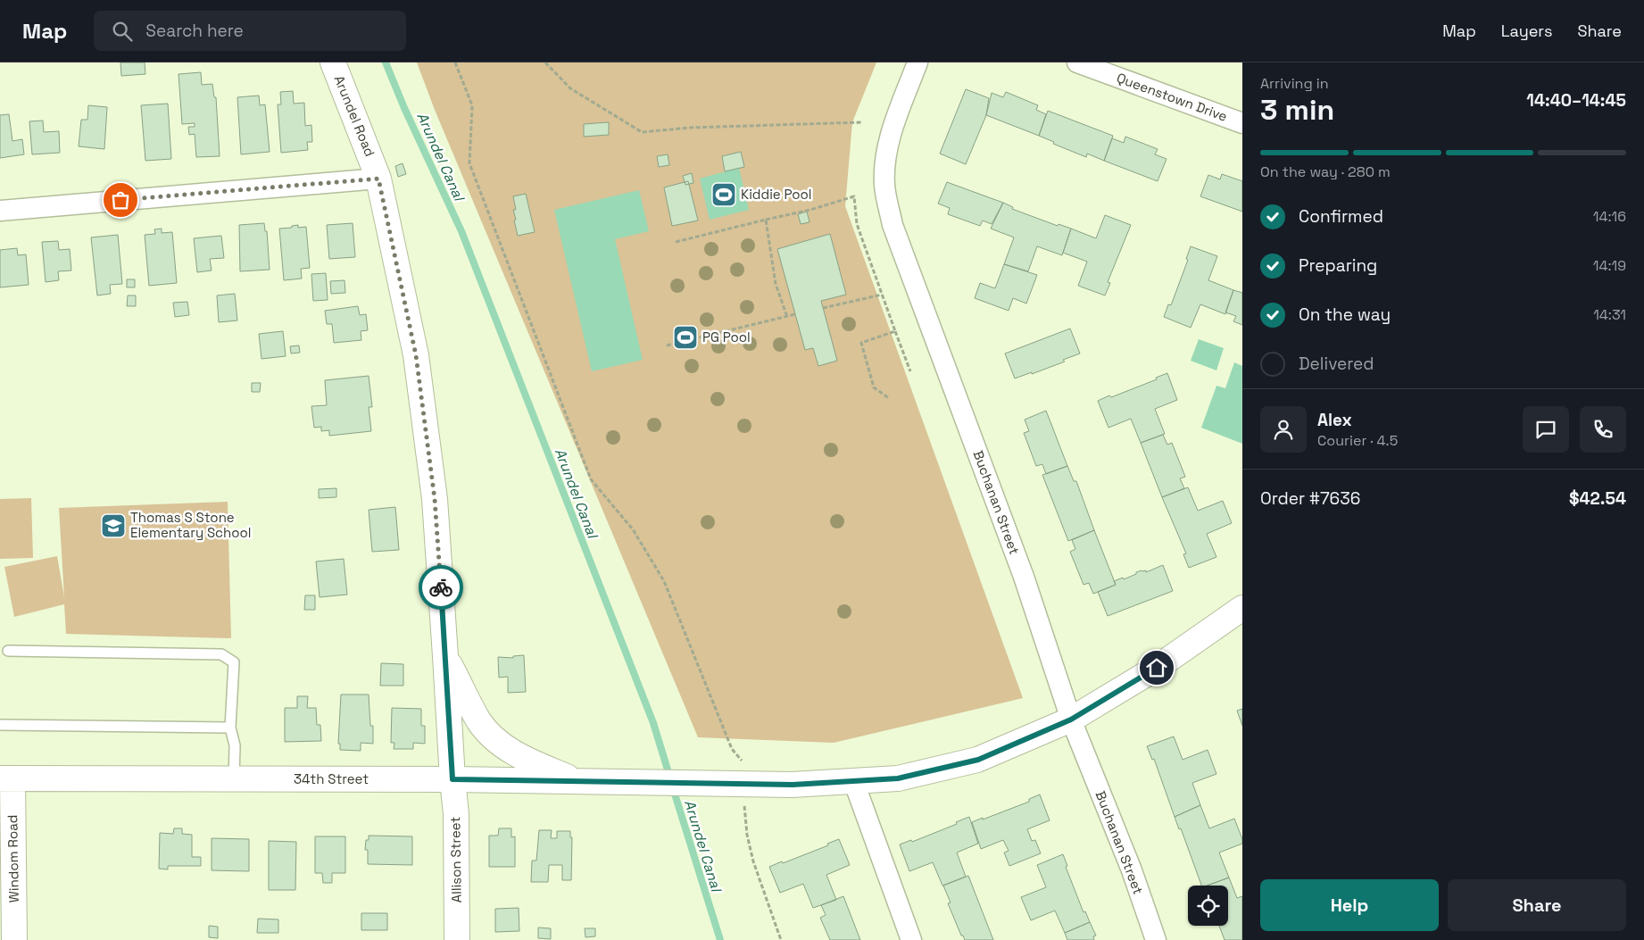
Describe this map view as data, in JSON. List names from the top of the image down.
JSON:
{
  "streets": {
    "street": [
      "Queenstown Drive",
      "Arundel Road",
      "Buchanan Street",
      "34th Street",
      "Windom Road",
      "Allison Street"
    ]
  },
  "crossings": [
    ["Arundel Road", "34th Street"],
    ["Arundel Road", "Allison Street"],
    ["Buchanan Street", "34th Street"],
    ["34th Street", "Windom Road"],
    ["34th Street", "Allison Street"]
  ],
  "water": ["Arundel Canal"],
  "places": {
    "sports": ["Kiddie Pool", "PG Pool"],
    "school or university": ["Thomas S Stone Elementary School"]
  },
  "page": {
    "header": "Map",
    "search": "Search here",
    "nav": ["Map", "Layers", "Share"],
    "heading": ["3 min", "Arriving in", "14:40–14:45"],
    "panel": [
      "Alex",
      "Courier · 4.5",
      "Order #7636",
      "$42.54"
    ],
    "bar": "On the way · 280 m",
    "list": [
      ["Confirmed", "14:16"],
      ["Preparing", "14:19"],
      ["On the way", "14:31"],
      "Delivered"
    ],
    "buttons": ["Help", "Share"]
  }
}
